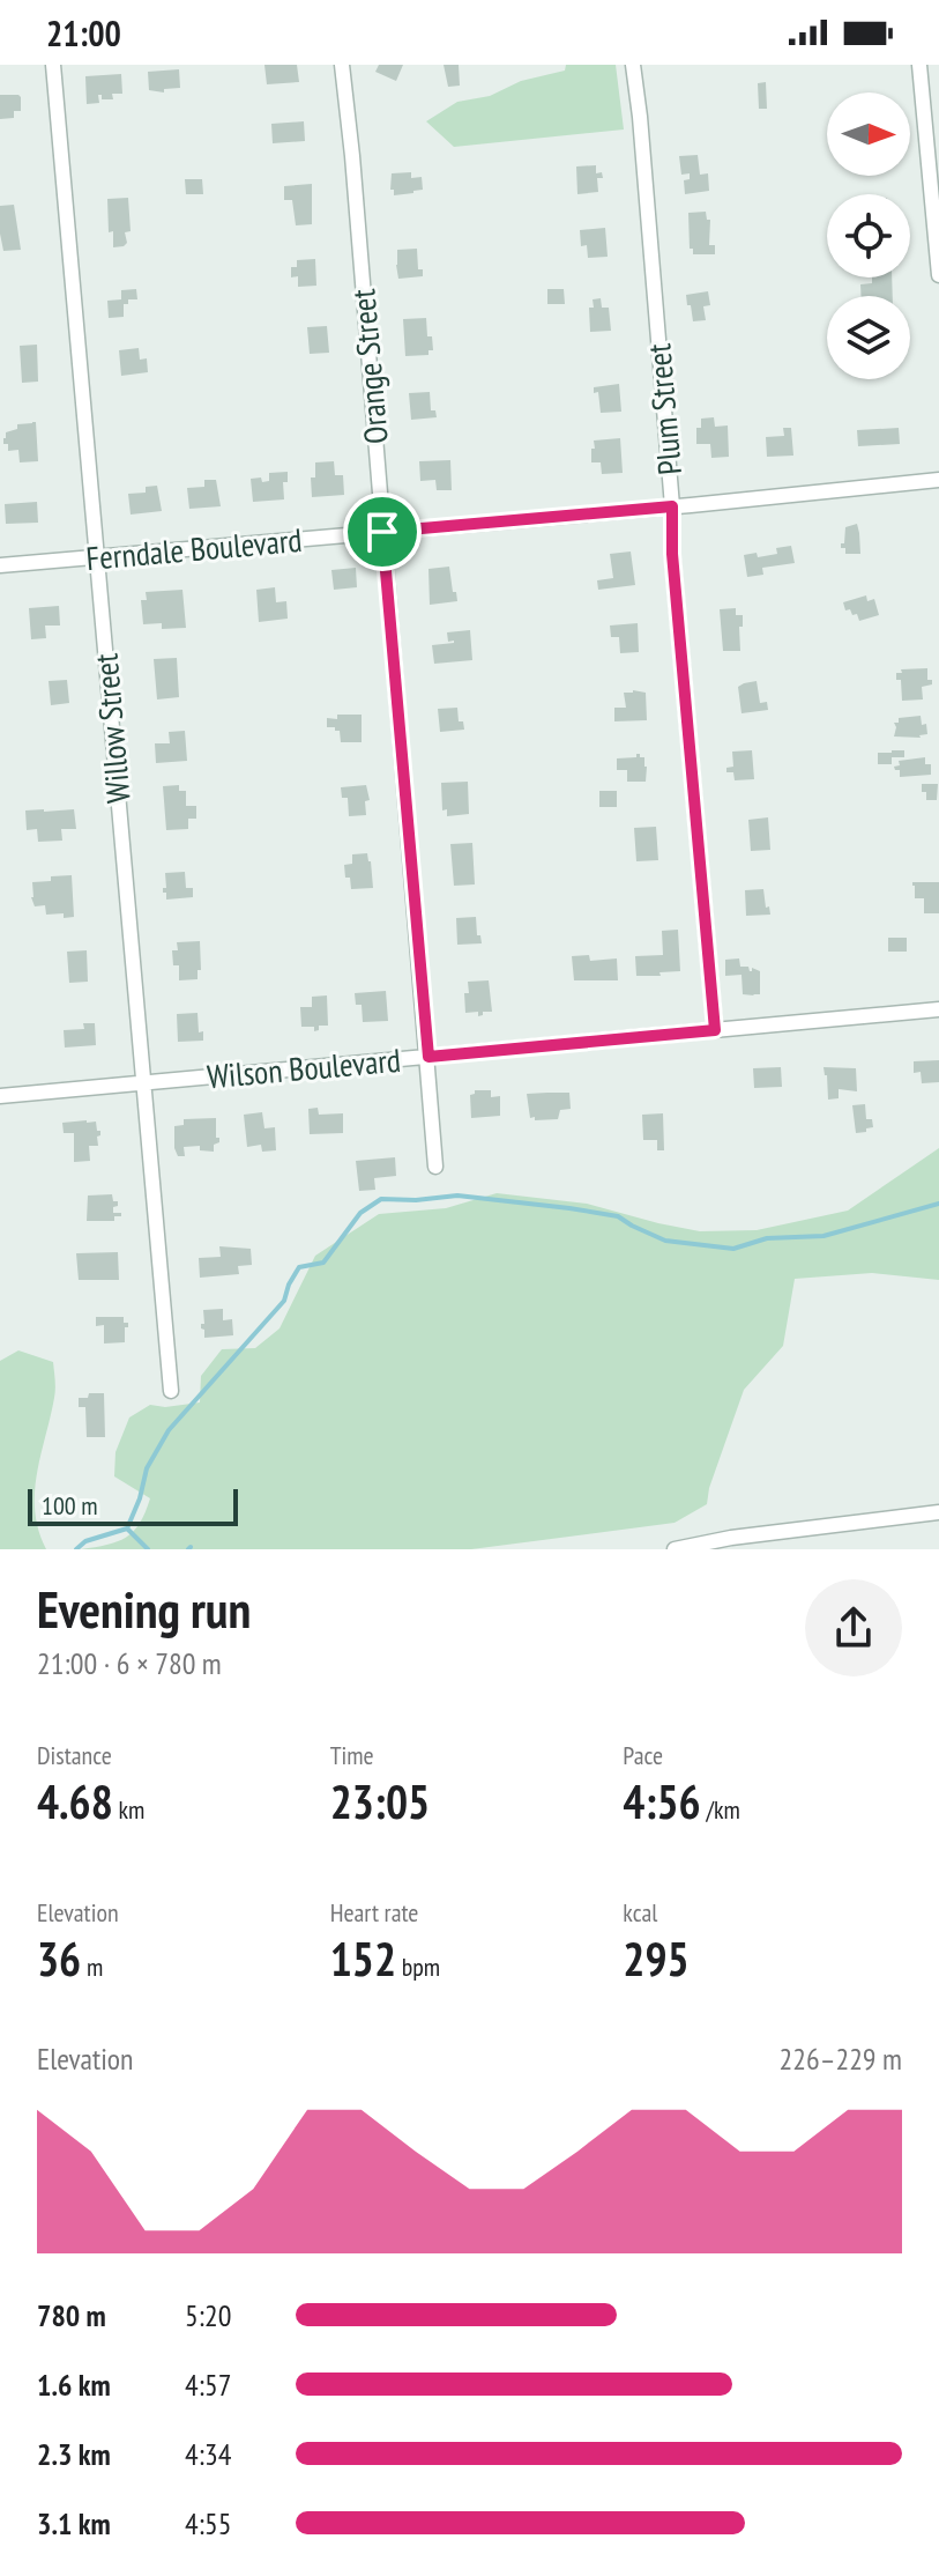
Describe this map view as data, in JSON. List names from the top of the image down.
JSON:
{
  "streets": {
    "street": [
      "Orange Street",
      "Plum Street",
      "Ferndale Boulevard",
      "Willow Street",
      "Wilson Boulevard"
    ]
  },
  "crossings": [
    ["Orange Street", "Ferndale Boulevard"],
    ["Orange Street", "Wilson Boulevard"],
    ["Plum Street", "Ferndale Boulevard"],
    ["Plum Street", "Wilson Boulevard"],
    ["Ferndale Boulevard", "Willow Street"],
    ["Willow Street", "Wilson Boulevard"]
  ],
  "scale_bar": "100 m",
  "north": "right",
  "page": {
    "status": "21:00",
    "scale": "100 m",
    "heading": ["Evening run", "21:00 · 6 × 780 m"],
    "stats": [
      ["Distance", "4.68 km"],
      ["Time", "23:05"],
      ["Pace", "4:56 /km"],
      ["Elevation", "36 m"],
      ["Heart rate", "152 bpm"],
      ["kcal", "295"]
    ],
    "chart": ["Elevation", "226–229 m"],
    "list": [
      {
        "name": "780 m",
        "note": "5:20"
      },
      {
        "name": "1.6 km",
        "note": "4:57"
      },
      {
        "name": "2.3 km",
        "note": "4:34"
      },
      {
        "name": "3.1 km",
        "note": "4:55"
      }
    ]
  }
}
